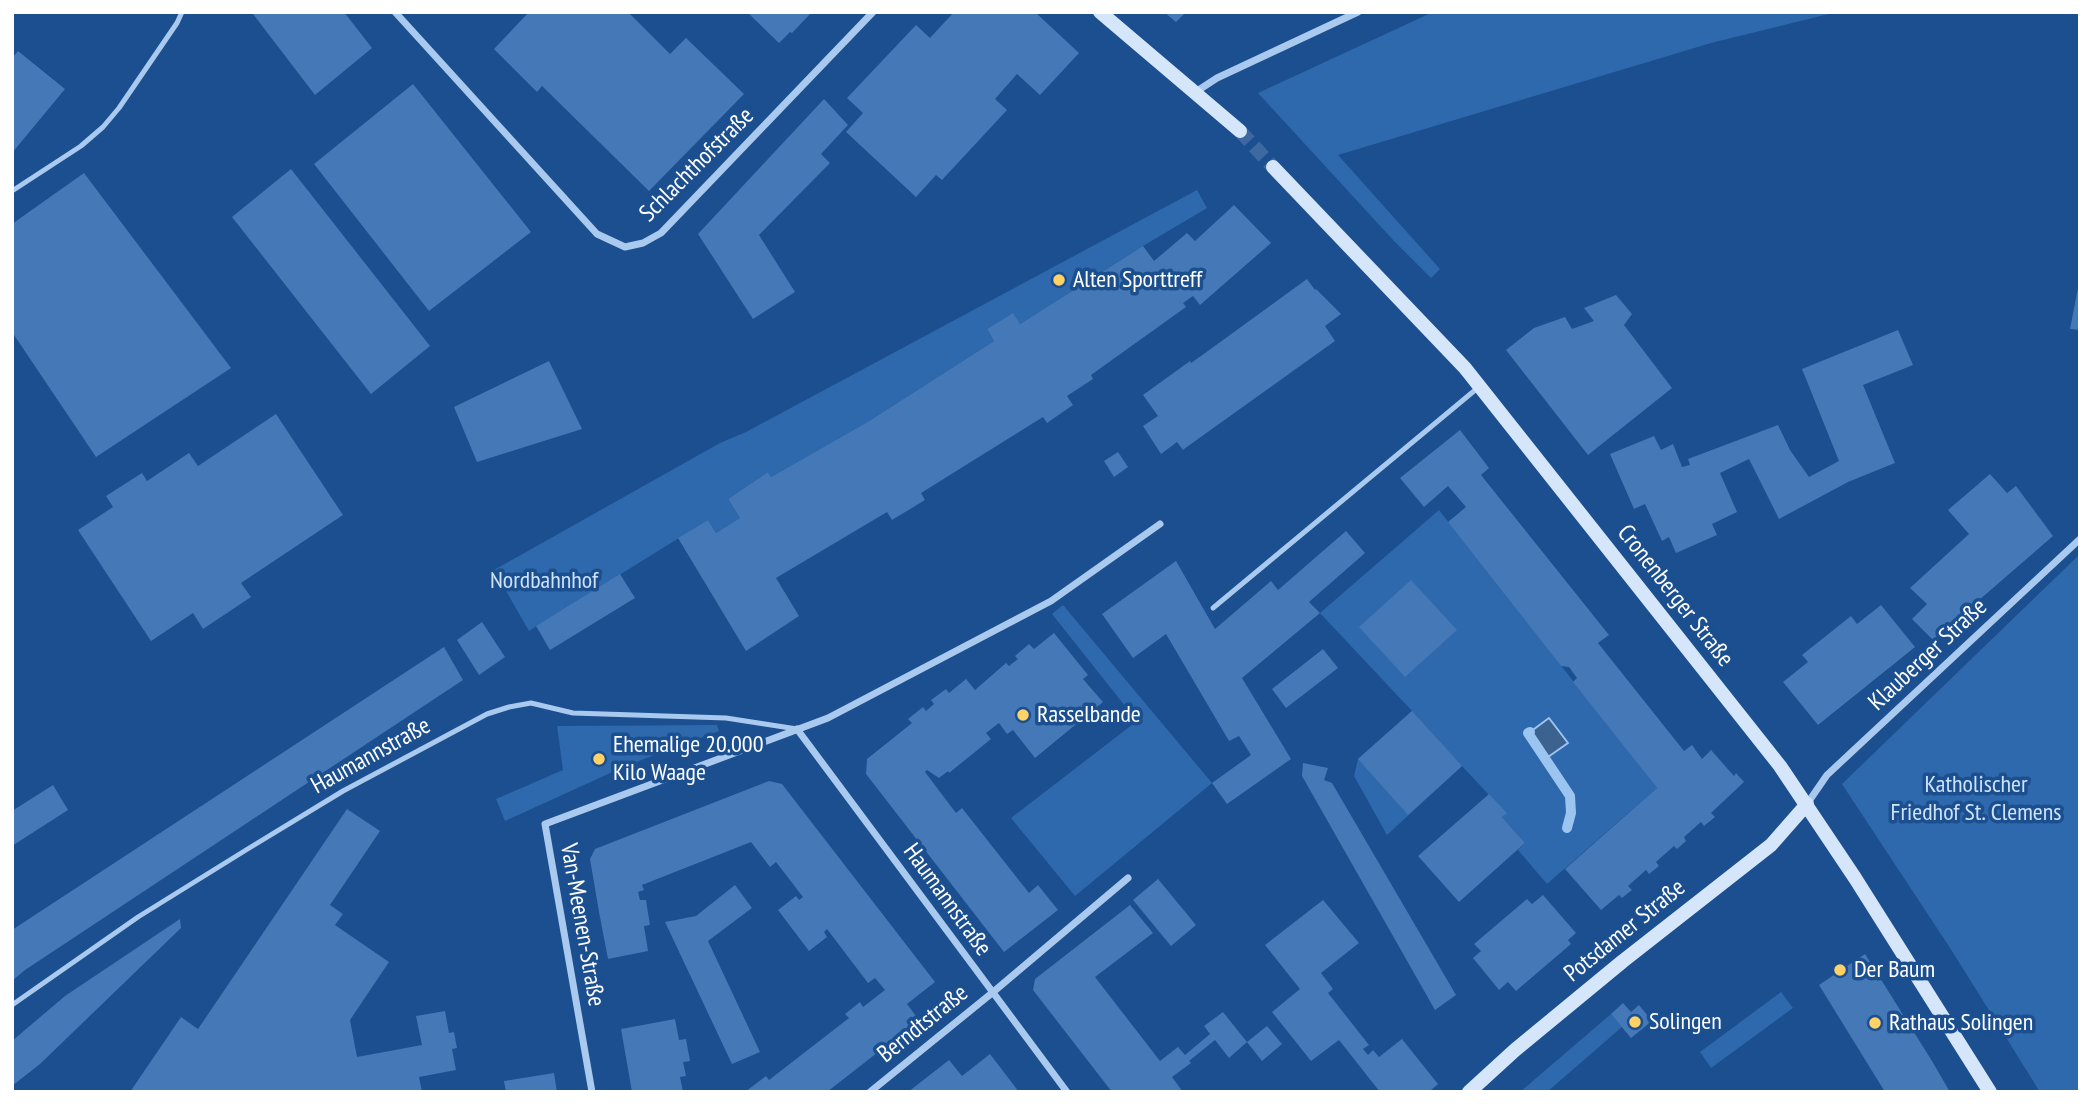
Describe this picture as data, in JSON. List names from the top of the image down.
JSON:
{
  "streets": {
    "main road": ["Cronenberger Straße", "Potsdamer Straße"],
    "street": [
      "Schlachthofstraße",
      "Klauberger Straße",
      "Haumannstraße",
      "Van-Meenen-Straße",
      "Berndtstraße"
    ]
  },
  "crossings": [
    ["Cronenberger Straße", "Klauberger Straße"],
    ["Cronenberger Straße", "Potsdamer Straße"],
    ["Klauberger Straße", "Potsdamer Straße"],
    ["Haumannstraße", "Van-Meenen-Straße"],
    ["Haumannstraße", "Berndtstraße"]
  ],
  "parks": ["Nordbahnhof", "Katholischer Friedhof St. Clemens"],
  "places": [
    "Alten Sporttreff",
    "Rasselbande",
    "Ehemalige 20.000 Kilo Waage",
    "Der Baum",
    "Solingen",
    "Rathaus Solingen"
  ]
}
